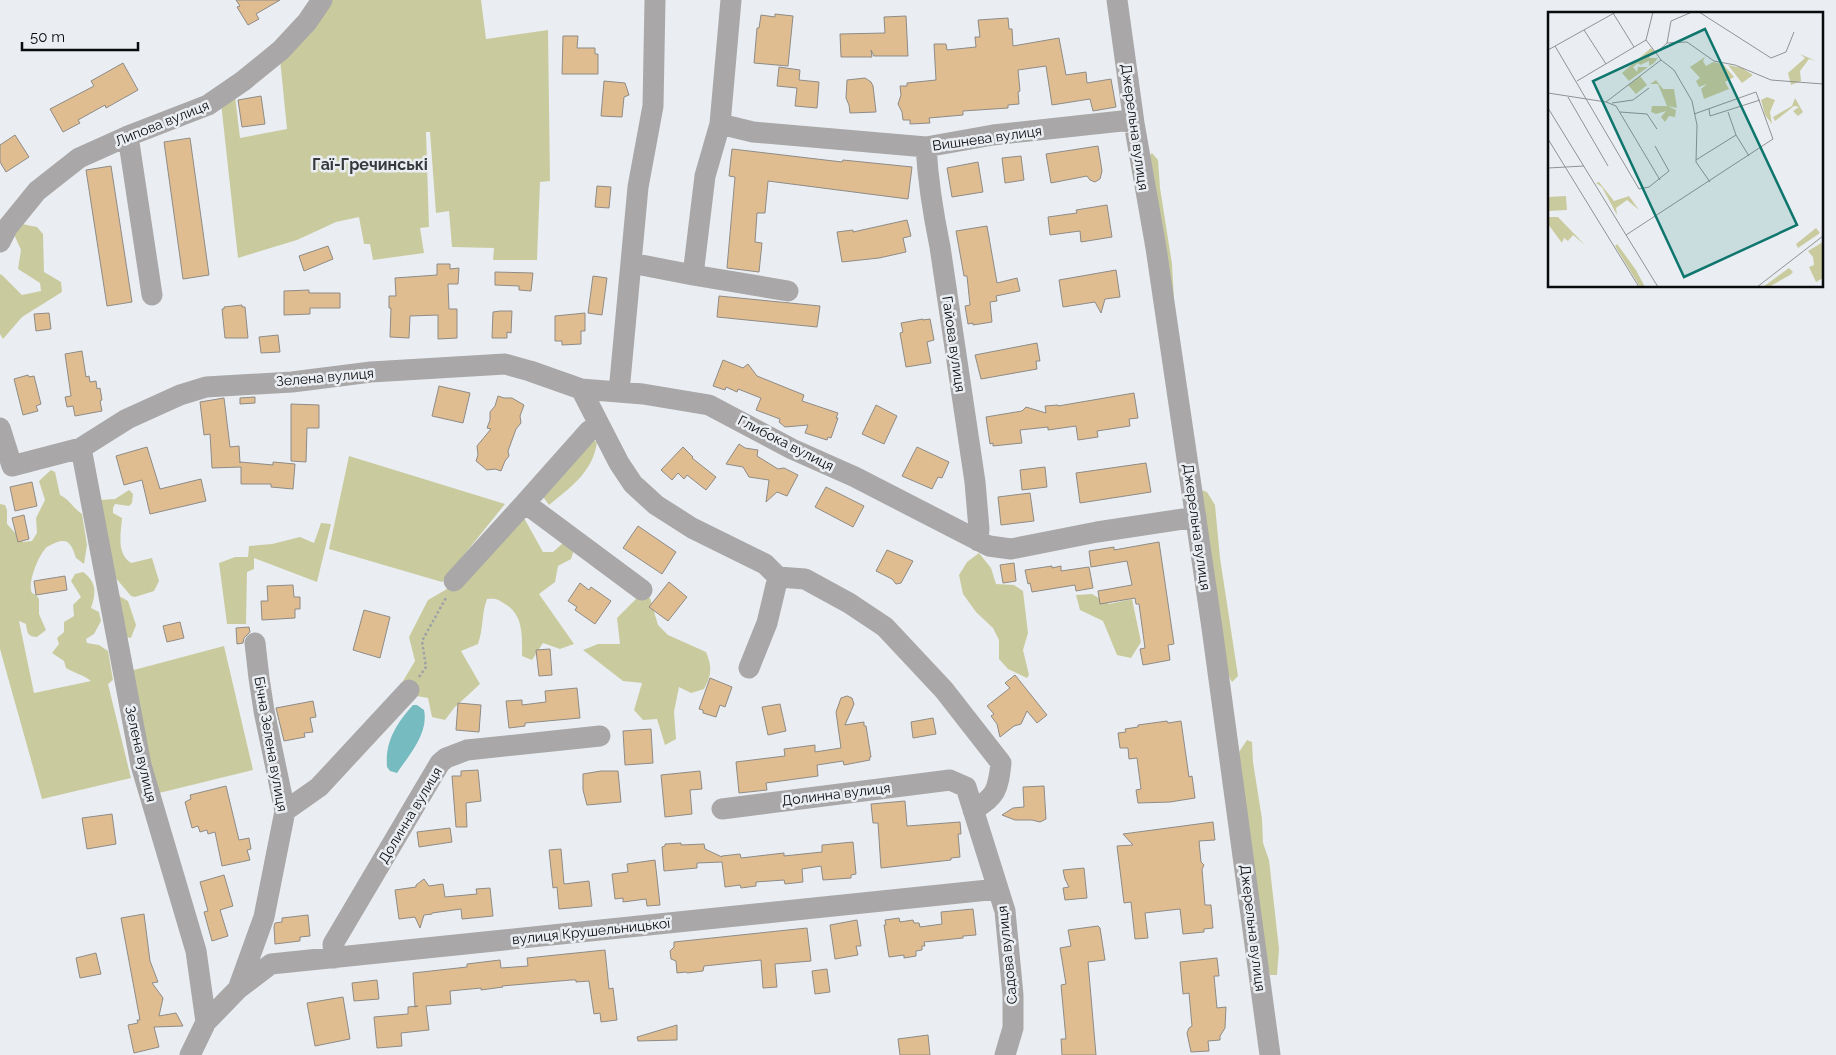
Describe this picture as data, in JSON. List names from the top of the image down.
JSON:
{
  "streets": {
    "street": [
      "Липова вулиця",
      "Джерельна вулиця",
      "Вишнева вулиця",
      "Гайова вулиця",
      "Зелена вулиця",
      "Глибока вулиця",
      "Бічна Зелена вулиця",
      "Долинна вулиця",
      "вулиця Крушельницької",
      "Садова вулиця"
    ]
  },
  "crossings": [
    ["Джерельна вулиця", "Вишнева вулиця"],
    ["Джерельна вулиця", "Глибока вулиця"],
    ["Вишнева вулиця", "Гайова вулиця"],
    ["Гайова вулиця", "Глибока вулиця"],
    ["Зелена вулиця", "Глибока вулиця"],
    ["Зелена вулиця", "вулиця Крушельницької"],
    ["Бічна Зелена вулиця", "вулиця Крушельницької"],
    ["Долинна вулиця", "вулиця Крушельницької"],
    ["Долинна вулиця", "Садова вулиця"],
    ["вулиця Крушельницької", "Садова вулиця"]
  ],
  "districts": ["Гаї-Гречинські"],
  "scale_bar": "50 m"
}
